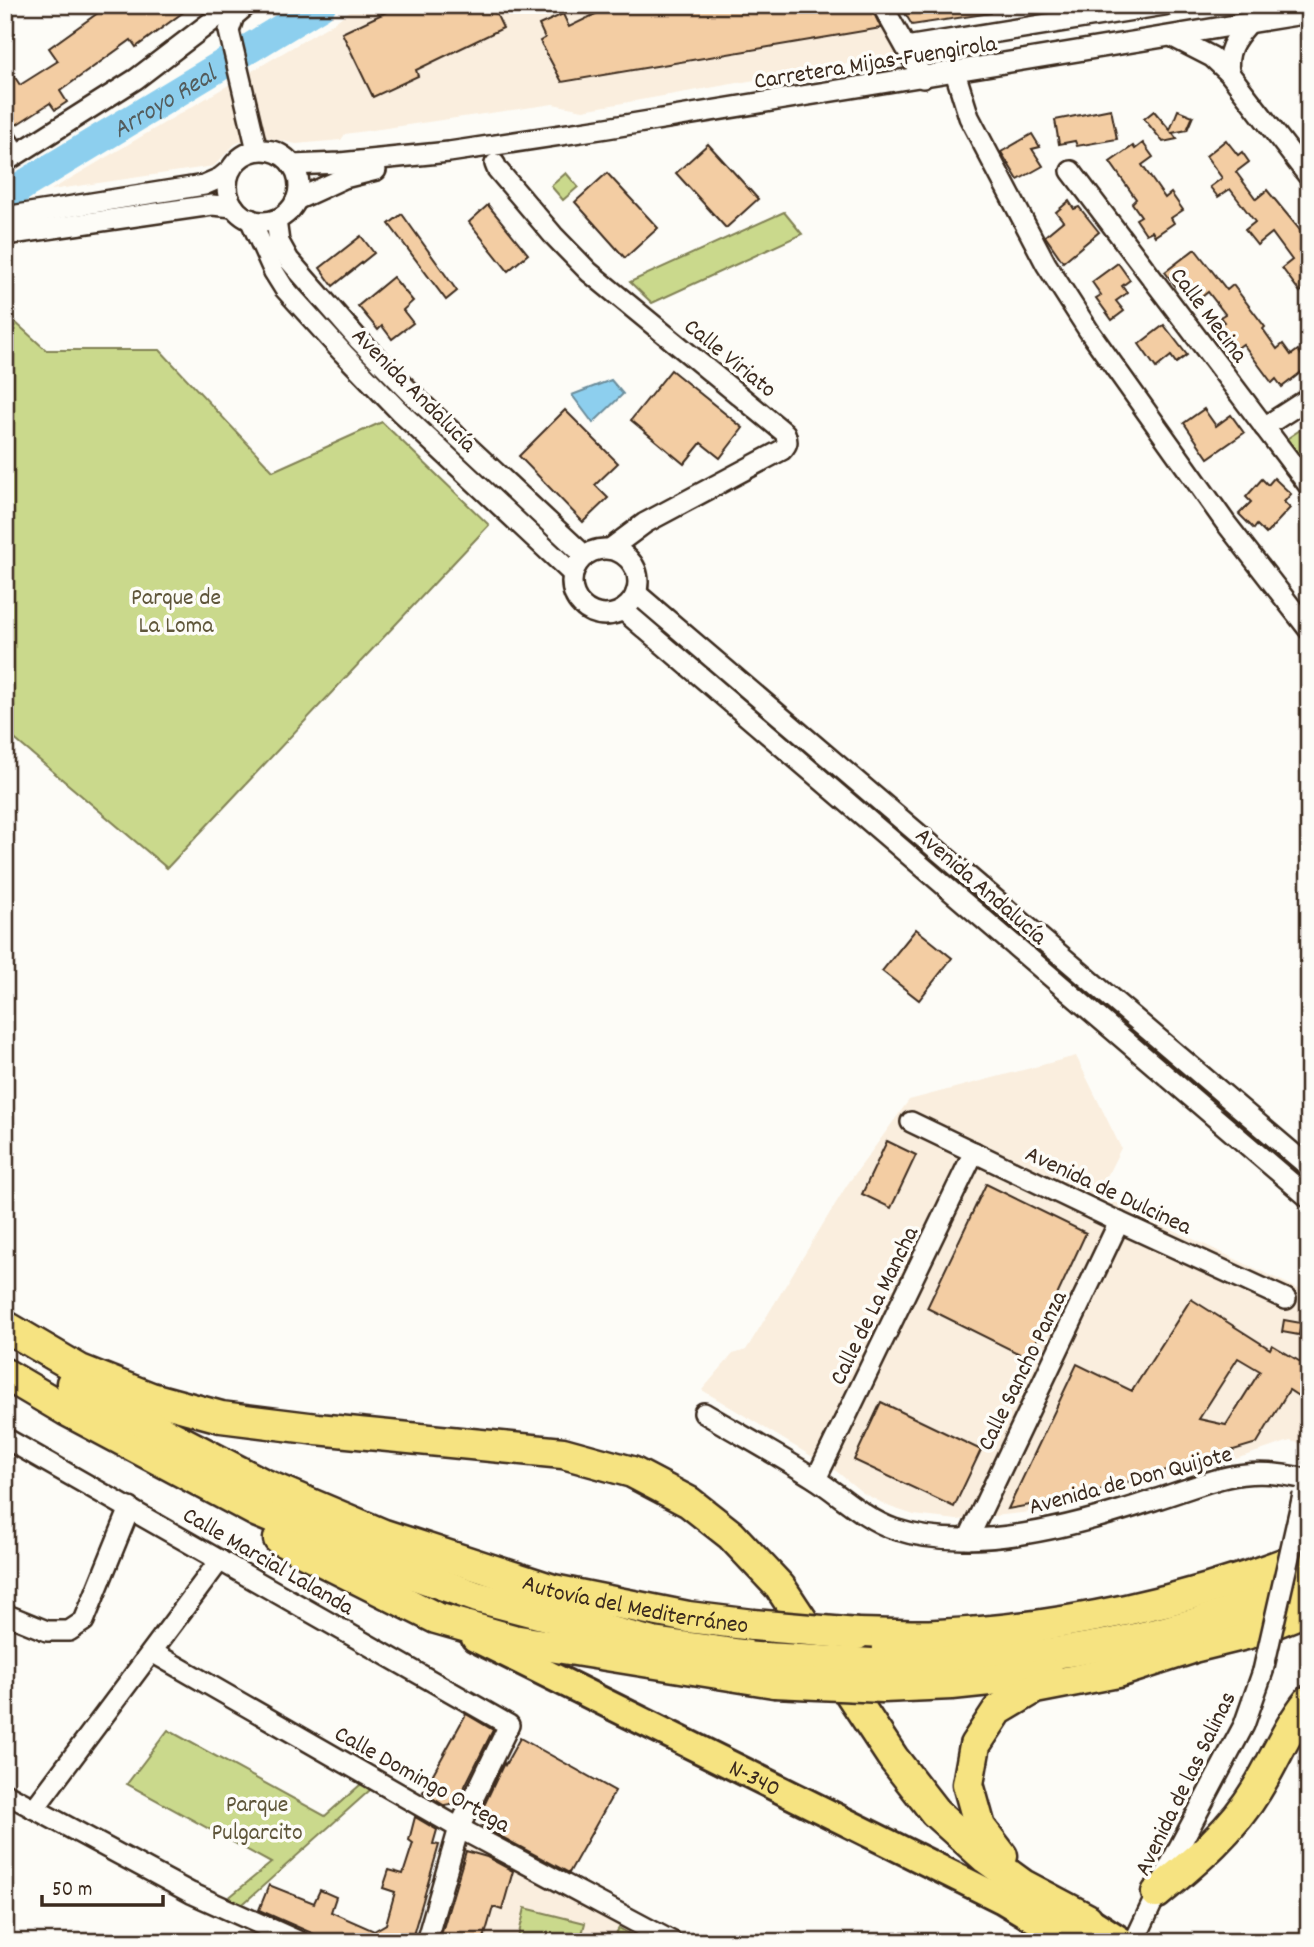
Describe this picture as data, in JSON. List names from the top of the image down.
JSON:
{
  "streets": {
    "highway": ["Autovía del Mediterráneo"],
    "main road": ["N-340"],
    "street": [
      "Carretera Mijas-Fuengirola",
      "Calle Mecina",
      "Calle Viriato",
      "Avenida Andalucía",
      "Avenida de Dulcinea",
      "Calle de La Mancha",
      "Calle Sancho Panza",
      "Avenida de Don Quijote",
      "Calle Marcial Lalanda",
      "Calle Domingo Ortega",
      "Avenida de las Salinas"
    ]
  },
  "crossings": [
    ["Carretera Mijas-Fuengirola", "Avenida Andalucía"],
    ["Calle Viriato", "Avenida Andalucía"],
    ["Avenida de Dulcinea", "Calle de La Mancha"],
    ["Avenida de Dulcinea", "Calle Sancho Panza"],
    ["Calle de La Mancha", "Avenida de Don Quijote"],
    ["Calle Sancho Panza", "Avenida de Don Quijote"],
    ["Avenida de Don Quijote", "Avenida de las Salinas"],
    ["Calle Marcial Lalanda", "Calle Domingo Ortega"]
  ],
  "water": ["Arroyo Real"],
  "parks": ["Parque de La Loma", "Parque Pulgarcito"],
  "scale_bar": "50 m"
}
